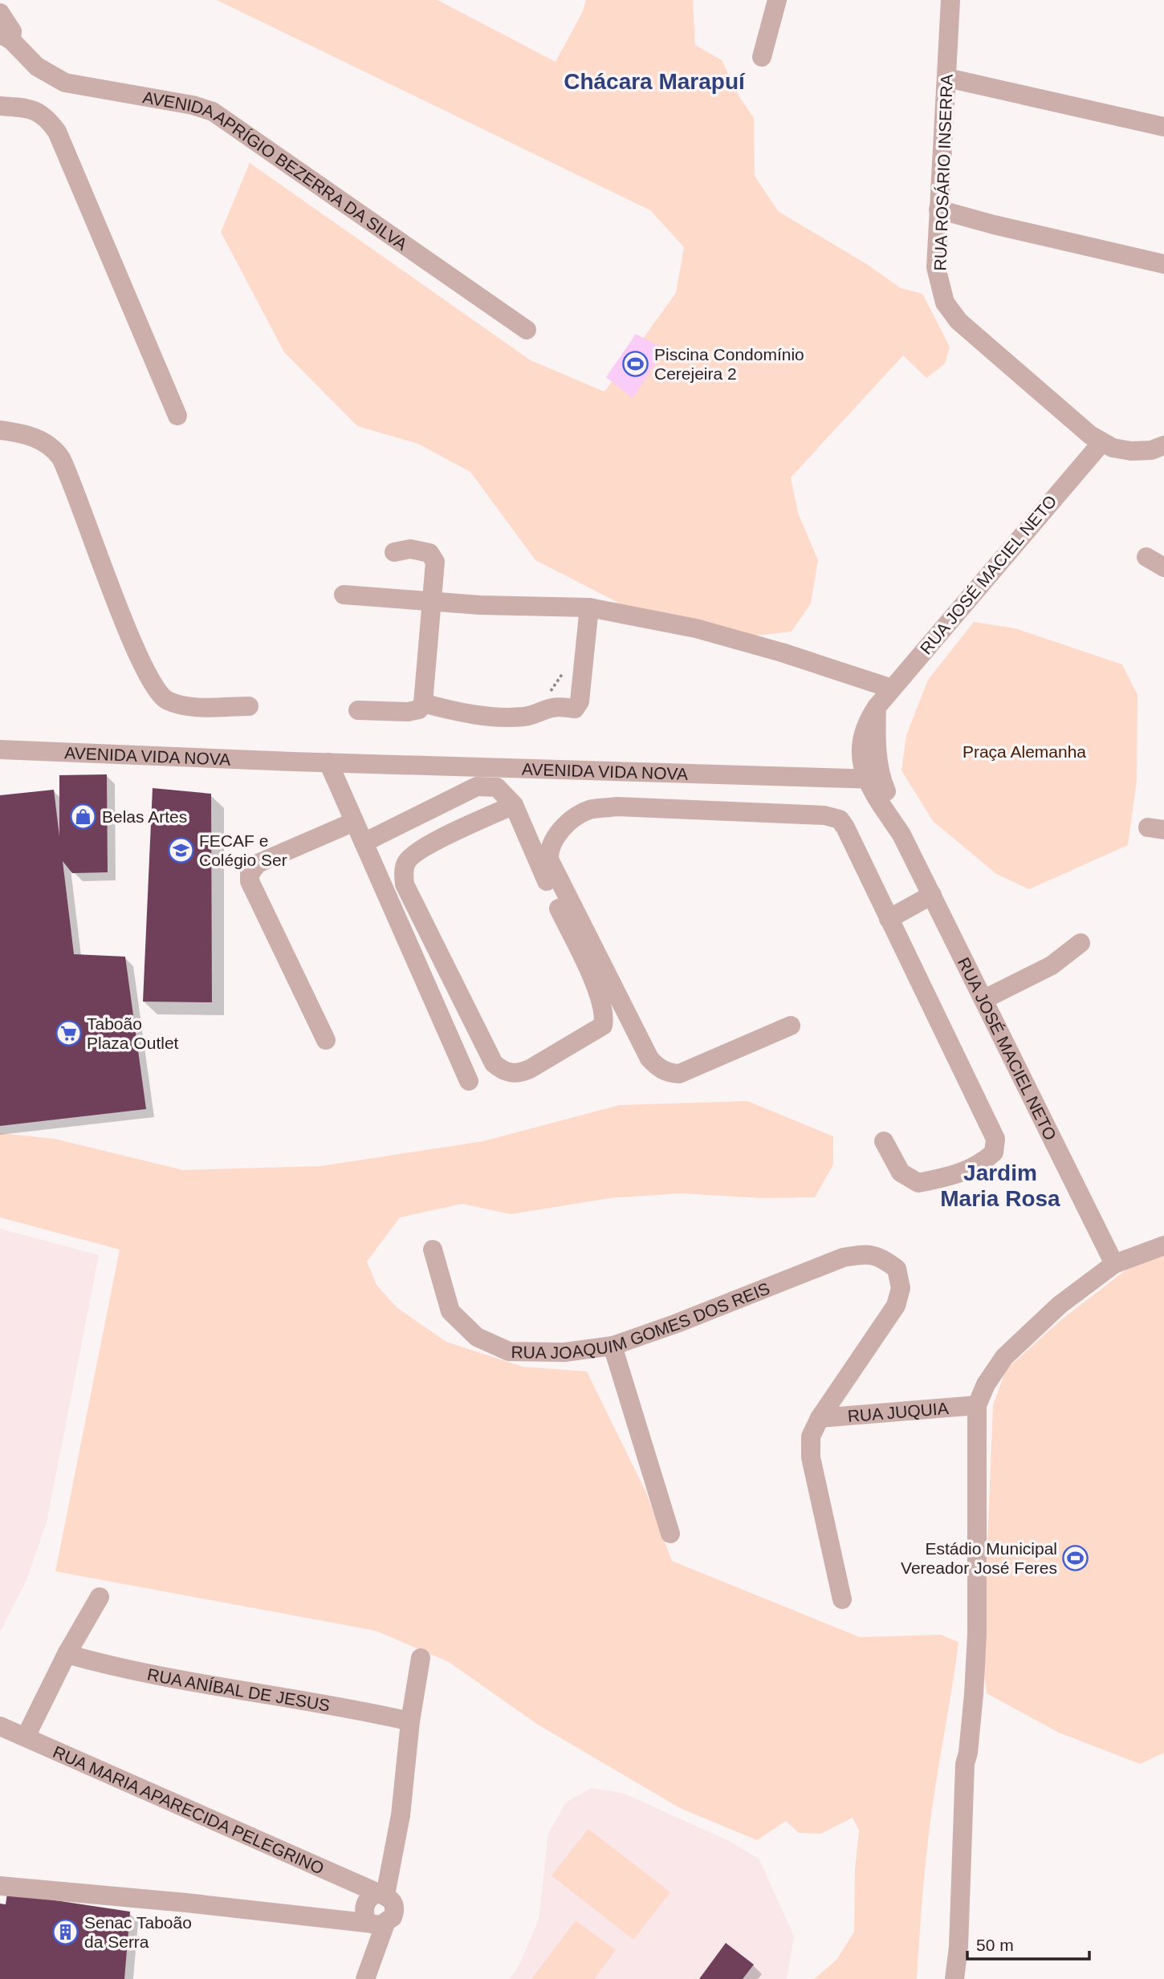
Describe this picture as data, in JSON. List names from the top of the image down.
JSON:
{
  "streets": {
    "street": [
      "RUA ROSÁRIO INSERRA",
      "AVENIDA APRÍGIO BEZERRA DA SILVA",
      "RUA JOSÉ MACIEL NETO",
      "AVENIDA VIDA NOVA",
      "RUA JOAQUIM GOMES DOS REIS",
      "RUA JUQUIA",
      "RUA ANÍBAL DE JESUS",
      "RUA MARIA APARECIDA PELEGRINO"
    ]
  },
  "crossings": [
    ["RUA ROSÁRIO INSERRA", "RUA JOSÉ MACIEL NETO"],
    ["RUA JOSÉ MACIEL NETO", "AVENIDA VIDA NOVA"],
    ["RUA JOAQUIM GOMES DOS REIS", "RUA JUQUIA"]
  ],
  "districts": ["Chácara Marapuí", "Jardim Maria Rosa"],
  "parks": ["Praça Alemanha"],
  "places": {
    "sports": ["Piscina Condomínio Cerejeira 2", "Estádio Municipal Vereador José Feres"],
    "shop": ["Belas Artes"],
    "school or university": ["FECAF e Colégio Ser"],
    "supermarket": ["Taboão Plaza Outlet"],
    "building": ["Senac Taboão da Serra"]
  },
  "scale_bar": "50 m"
}
